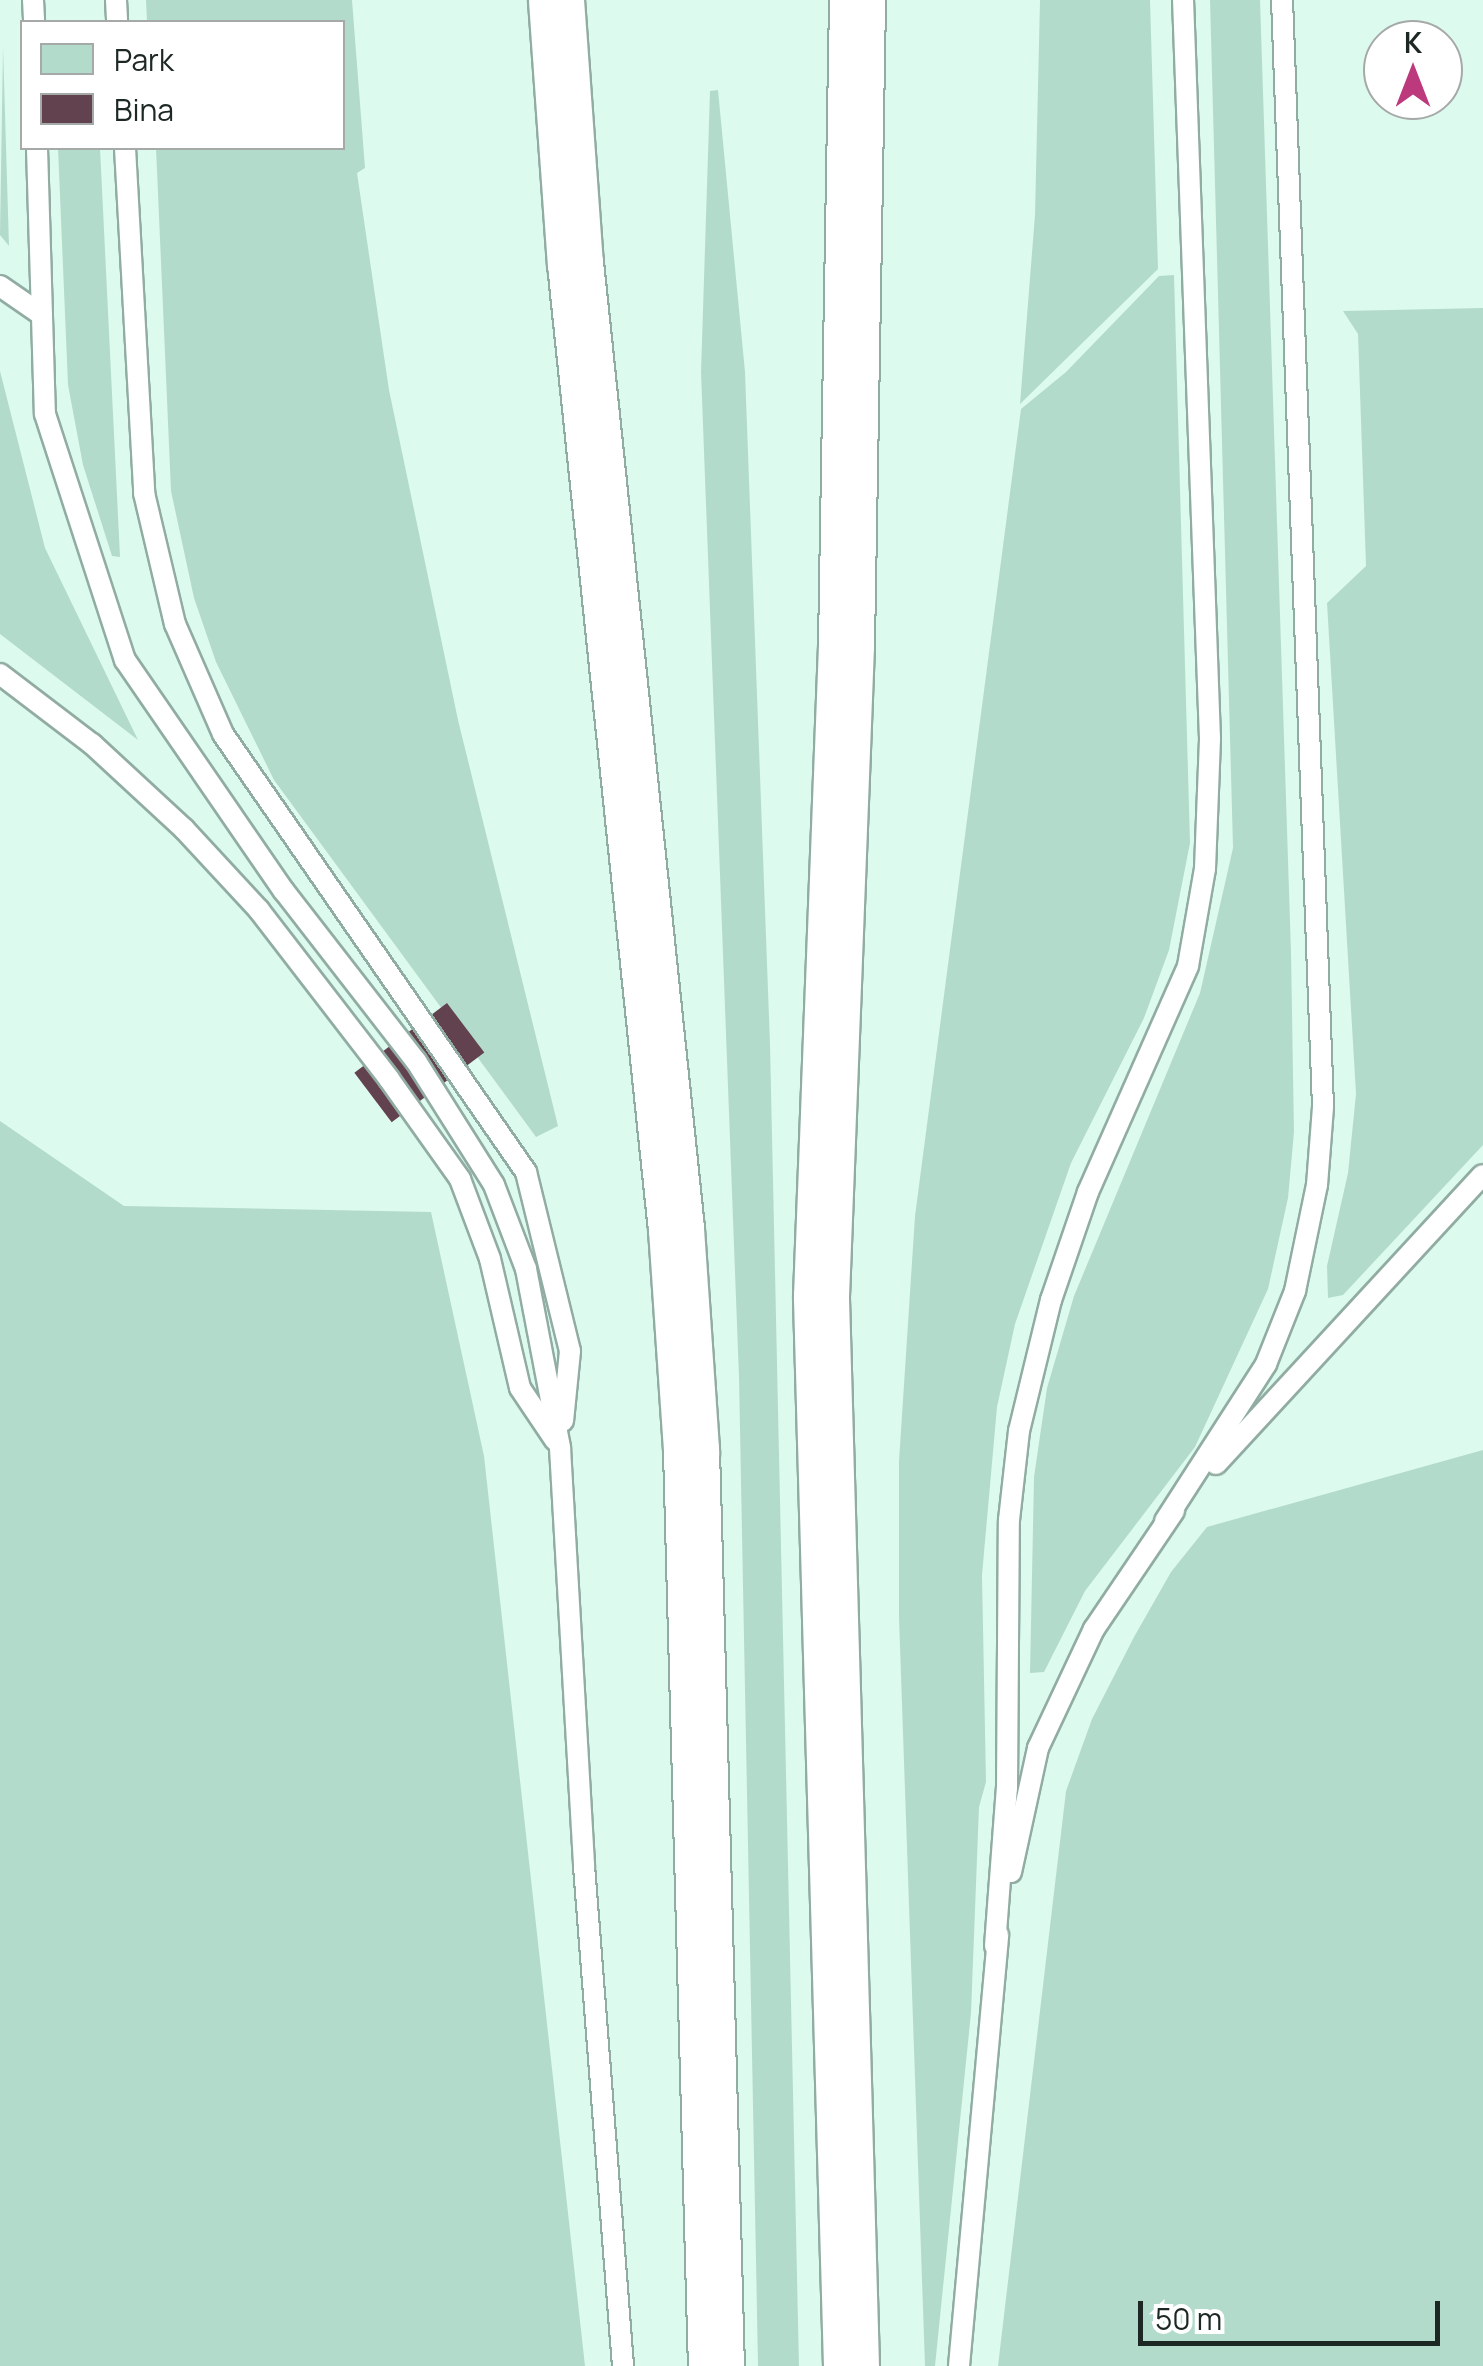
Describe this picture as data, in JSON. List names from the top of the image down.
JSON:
{
  "legend": ["Park", "Bina"],
  "scale_bar": "50 m",
  "north": "top"
}
